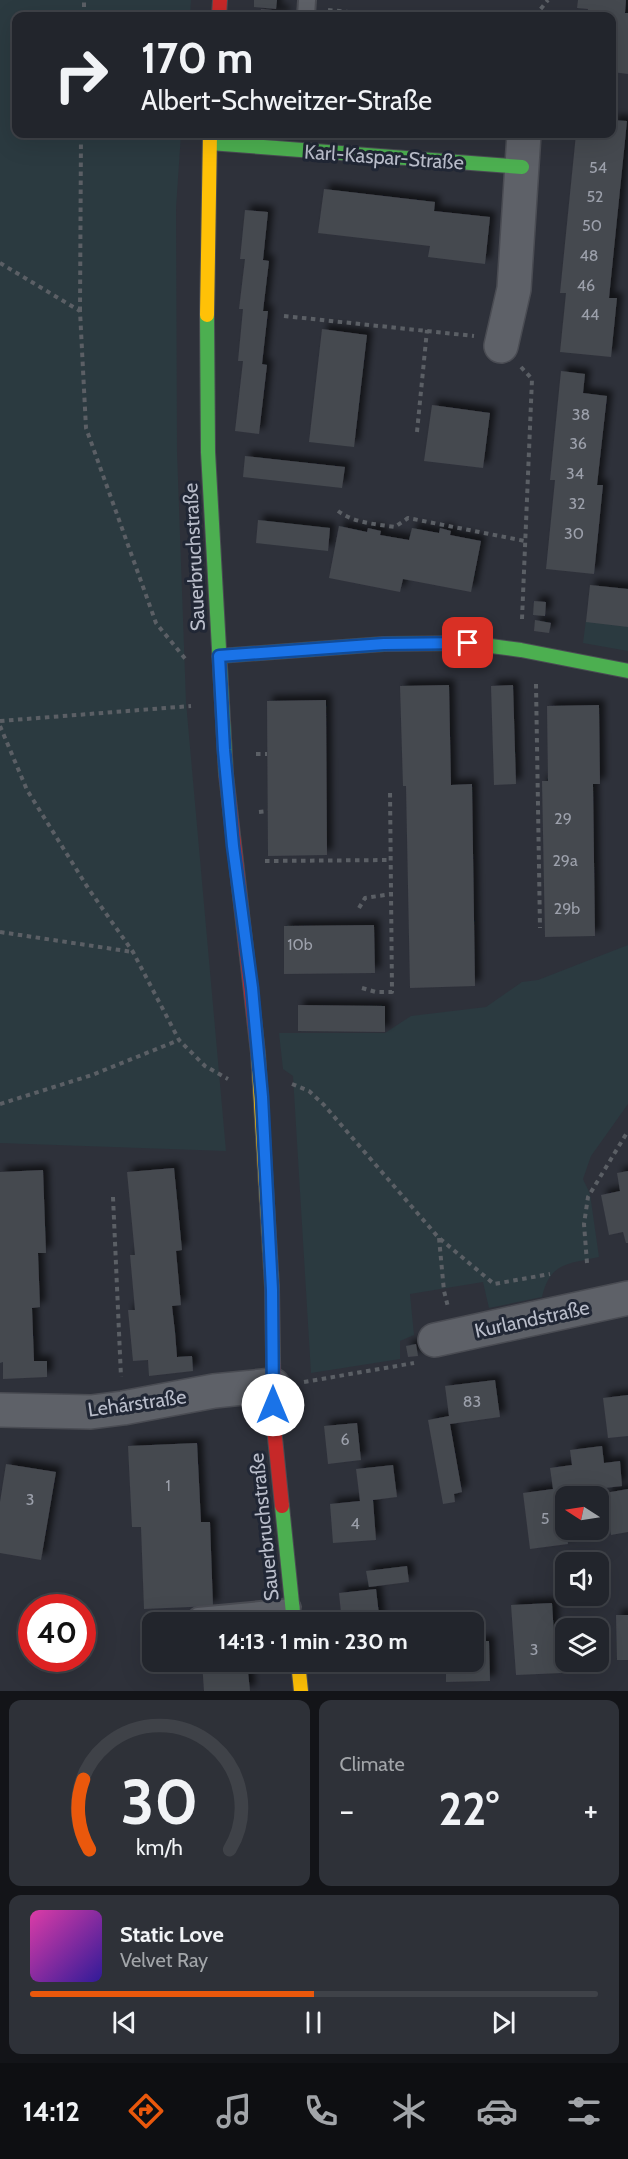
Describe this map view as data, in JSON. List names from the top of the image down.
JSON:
{
  "streets": {
    "street": [
      "Karl-Kaspar-Straße",
      "Sauerbruchstraße",
      "Kurlandstraße",
      "Lehárstraße"
    ]
  },
  "crossings": [
    ["Karl-Kaspar-Straße", "Sauerbruchstraße"],
    ["Sauerbruchstraße", "Lehárstraße"]
  ],
  "house_numbers": [
    "54",
    "52",
    "50",
    "48",
    "46",
    "44",
    "38",
    "36",
    "34",
    "32",
    "30",
    "29",
    "29a",
    "29b",
    "10b",
    "83",
    "6",
    "1",
    "3",
    "5",
    "4",
    "3"
  ],
  "north": "left",
  "page": {
    "turn": ["170 m", "Albert-Schweitzer-Straße"],
    "limit": "40",
    "trip": "14:13 · 1 min · 230 m",
    "tile": "Climate",
    "heat": ["−", "22°", "+"],
    "song": ["Static Love", "Velvet Ray"],
    "tabs": "14:12",
    "gauge": ["30", "km/h"]
  }
}
